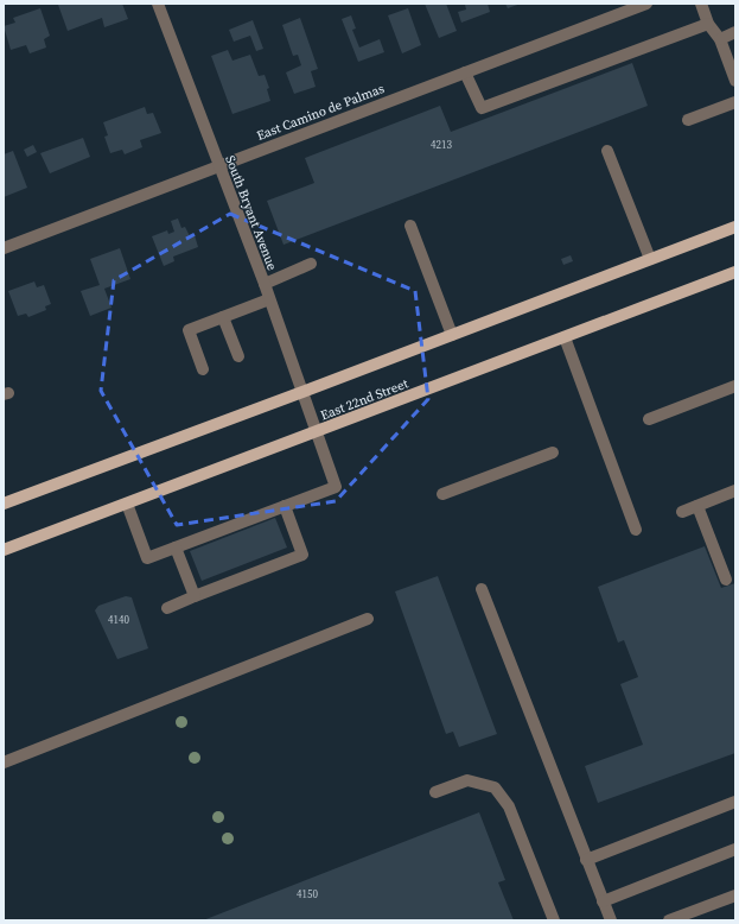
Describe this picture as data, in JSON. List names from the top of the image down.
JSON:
{
  "streets": {
    "main road": ["East 22nd Street"],
    "street": ["East Camino de Palmas", "South Bryant Avenue"]
  },
  "crossings": [
    ["East Camino de Palmas", "South Bryant Avenue"],
    ["South Bryant Avenue", "East 22nd Street"]
  ],
  "house_numbers": ["4213", "4140", "4150"]
}
